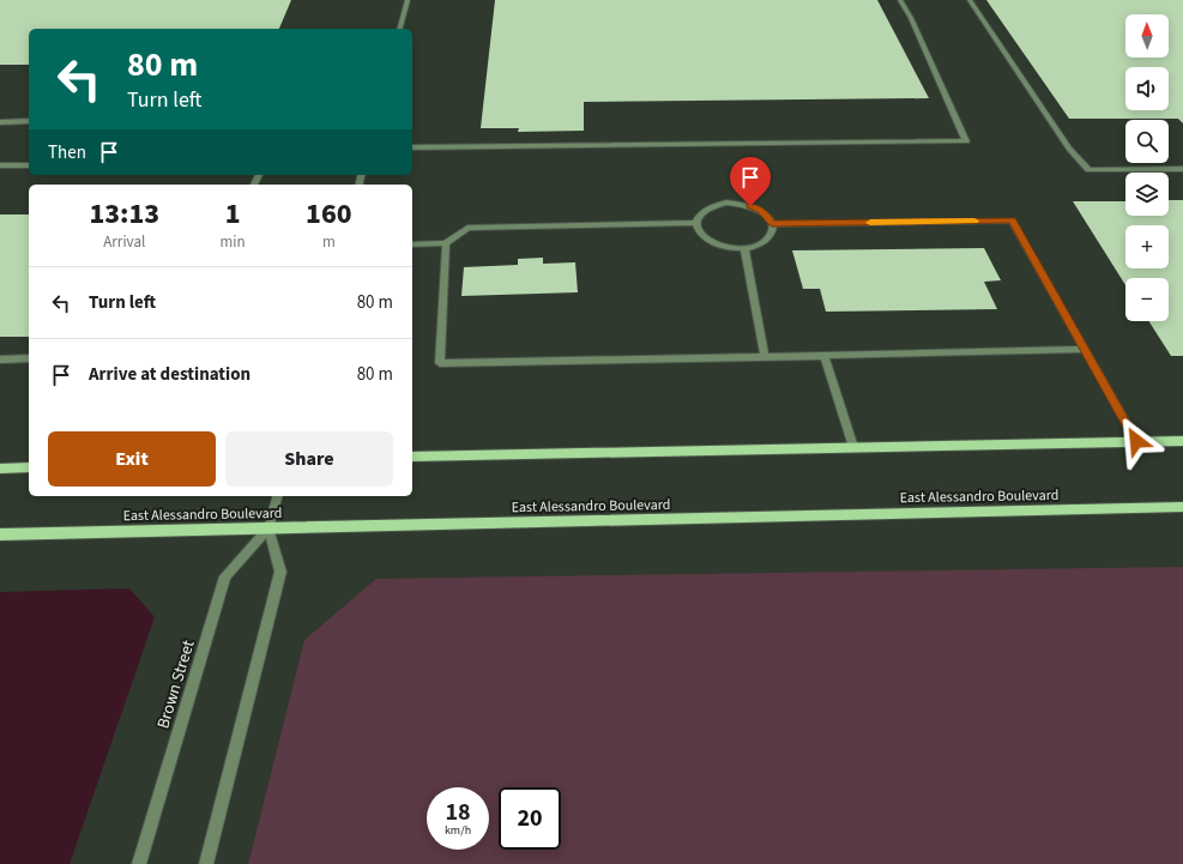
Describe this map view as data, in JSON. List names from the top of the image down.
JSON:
{
  "streets": {
    "main road": ["East Alessandro Boulevard"],
    "street": ["Brown Street"]
  },
  "crossings": [
    ["East Alessandro Boulevard", "Brown Street"]
  ],
  "north": "top",
  "page": {
    "map_buttons": ["+", "−"],
    "turn": ["80 m", "Turn left"],
    "then": "Then",
    "eta": [
      "13:13",
      "Arrival",
      "1",
      "min",
      "160",
      "m"
    ],
    "list": [
      {
        "name": "Turn left",
        "value": "80 m"
      },
      {
        "name": "Arrive at destination",
        "value": "80 m"
      }
    ],
    "buttons": ["Exit", "Share"],
    "speed": "18 km/h",
    "limit": "20"
  }
}
